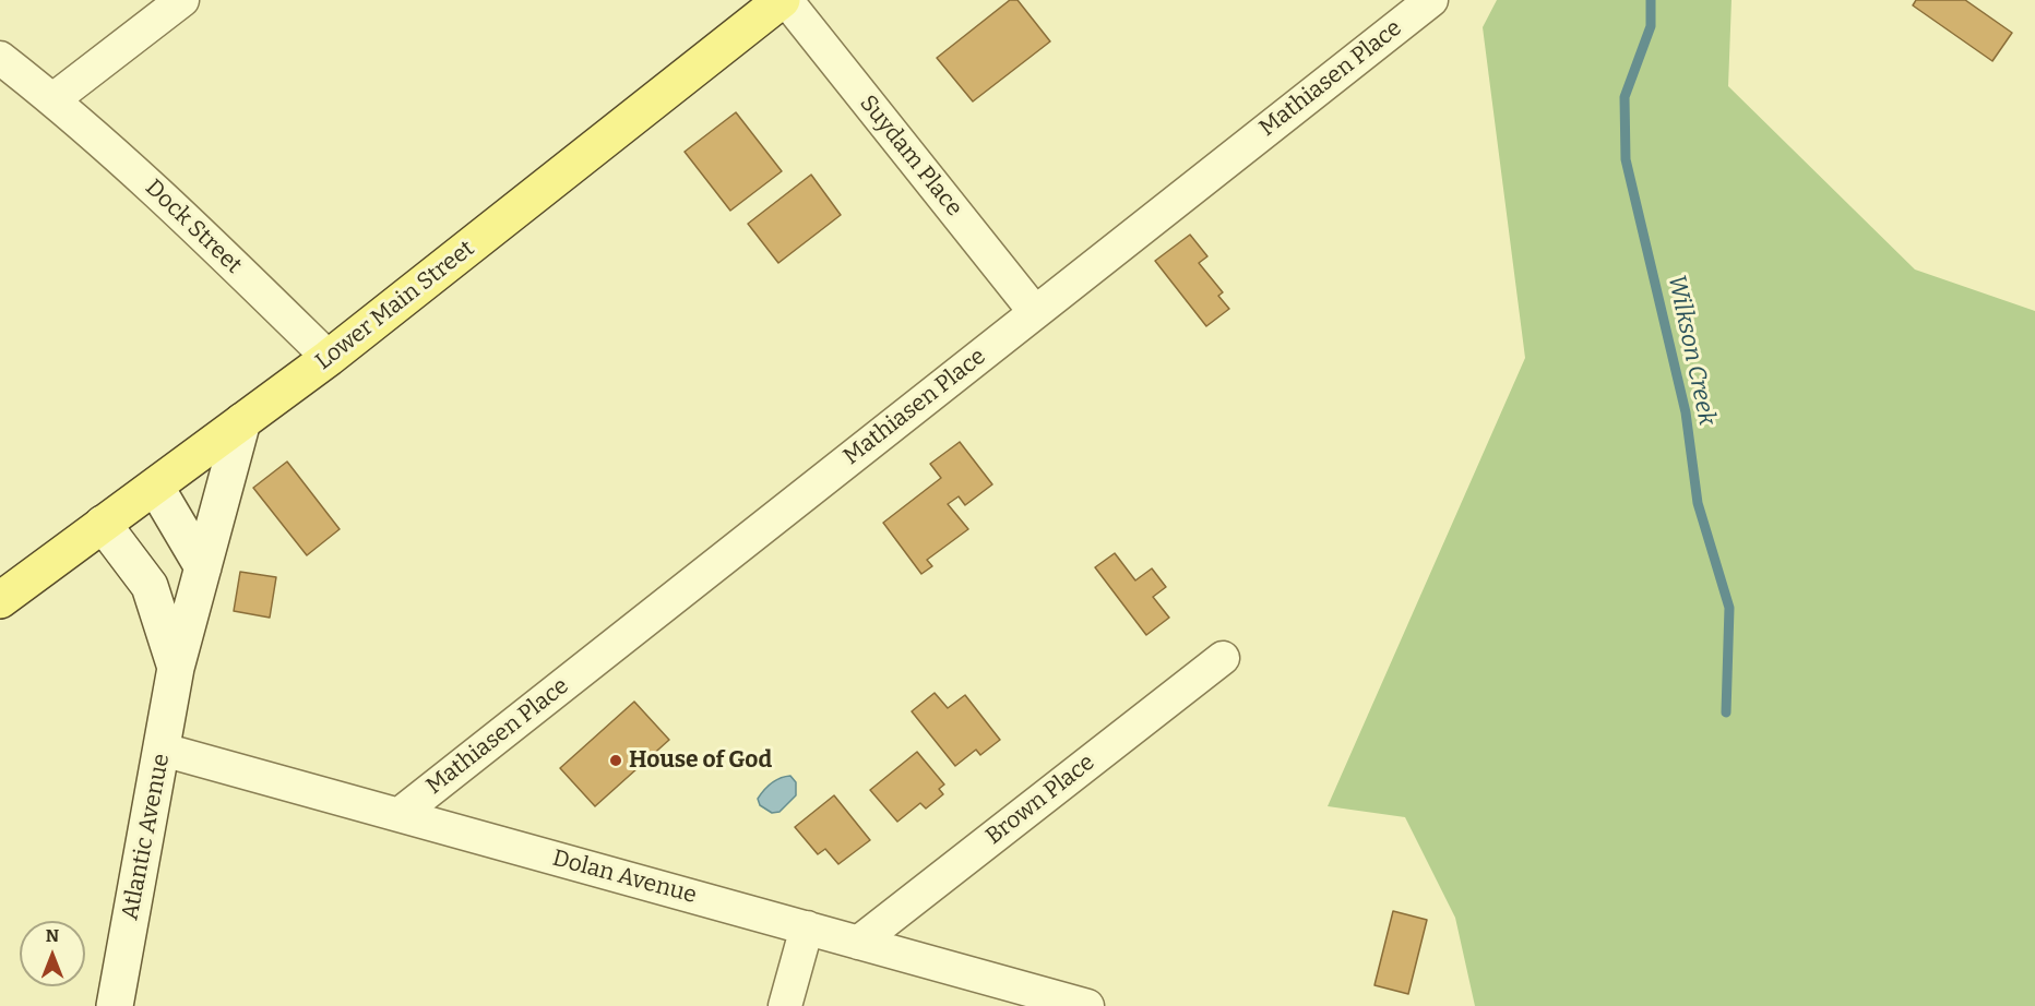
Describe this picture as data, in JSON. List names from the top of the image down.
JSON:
{
  "streets": {
    "main road": ["Lower Main Street"],
    "street": [
      "Mathiasen Place",
      "Suydam Place",
      "Dock Street",
      "Brown Place",
      "Atlantic Avenue",
      "Dolan Avenue"
    ]
  },
  "crossings": [
    ["Mathiasen Place", "Suydam Place"],
    ["Mathiasen Place", "Dolan Avenue"],
    ["Suydam Place", "Lower Main Street"],
    ["Dock Street", "Lower Main Street"],
    ["Lower Main Street", "Atlantic Avenue"],
    ["Brown Place", "Dolan Avenue"],
    ["Atlantic Avenue", "Dolan Avenue"]
  ],
  "water": ["Wilkson Creek"],
  "places": ["House of God"],
  "north": "top"
}
